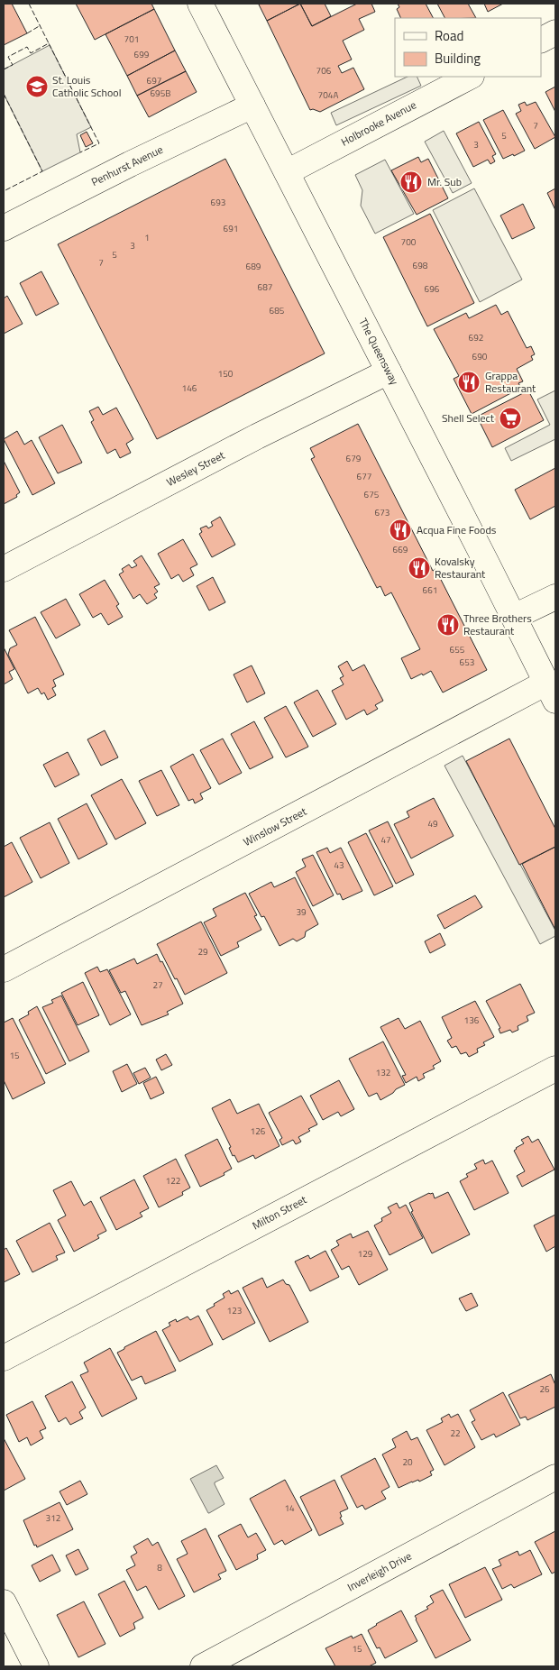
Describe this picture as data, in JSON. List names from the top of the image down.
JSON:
{
  "streets": {
    "street": [
      "Holbrooke Avenue",
      "Penhurst Avenue",
      "The Queensway",
      "Wesley Street",
      "Winslow Street",
      "Milton Street",
      "Inverleigh Drive"
    ]
  },
  "crossings": [
    ["Holbrooke Avenue", "The Queensway"],
    ["Penhurst Avenue", "The Queensway"],
    ["The Queensway", "Wesley Street"],
    ["The Queensway", "Winslow Street"]
  ],
  "places": {
    "school or university": ["St. Louis Catholic School"],
    "restaurant": [
      "Mr. Sub",
      "Grappa Restaurant",
      "Acqua Fine Foods",
      "Kovalsky Restaurant",
      "Three Brothers Restaurant"
    ],
    "supermarket": ["Shell Select"]
  },
  "house_numbers": [
    "701",
    "699",
    "706",
    "697",
    "695B",
    "704A",
    "7",
    "5",
    "3",
    "693",
    "691",
    "1",
    "700",
    "3",
    "5",
    "7",
    "698",
    "689",
    "687",
    "696",
    "685",
    "692",
    "690",
    "150",
    "146",
    "679",
    "677",
    "675",
    "673",
    "669",
    "661",
    "655",
    "653",
    "49",
    "47",
    "43",
    "39",
    "29",
    "27",
    "136",
    "15",
    "132",
    "126",
    "122",
    "129",
    "123",
    "26",
    "22",
    "20",
    "14",
    "312",
    "8",
    "15"
  ],
  "legend": ["Road", "Building"]
}
